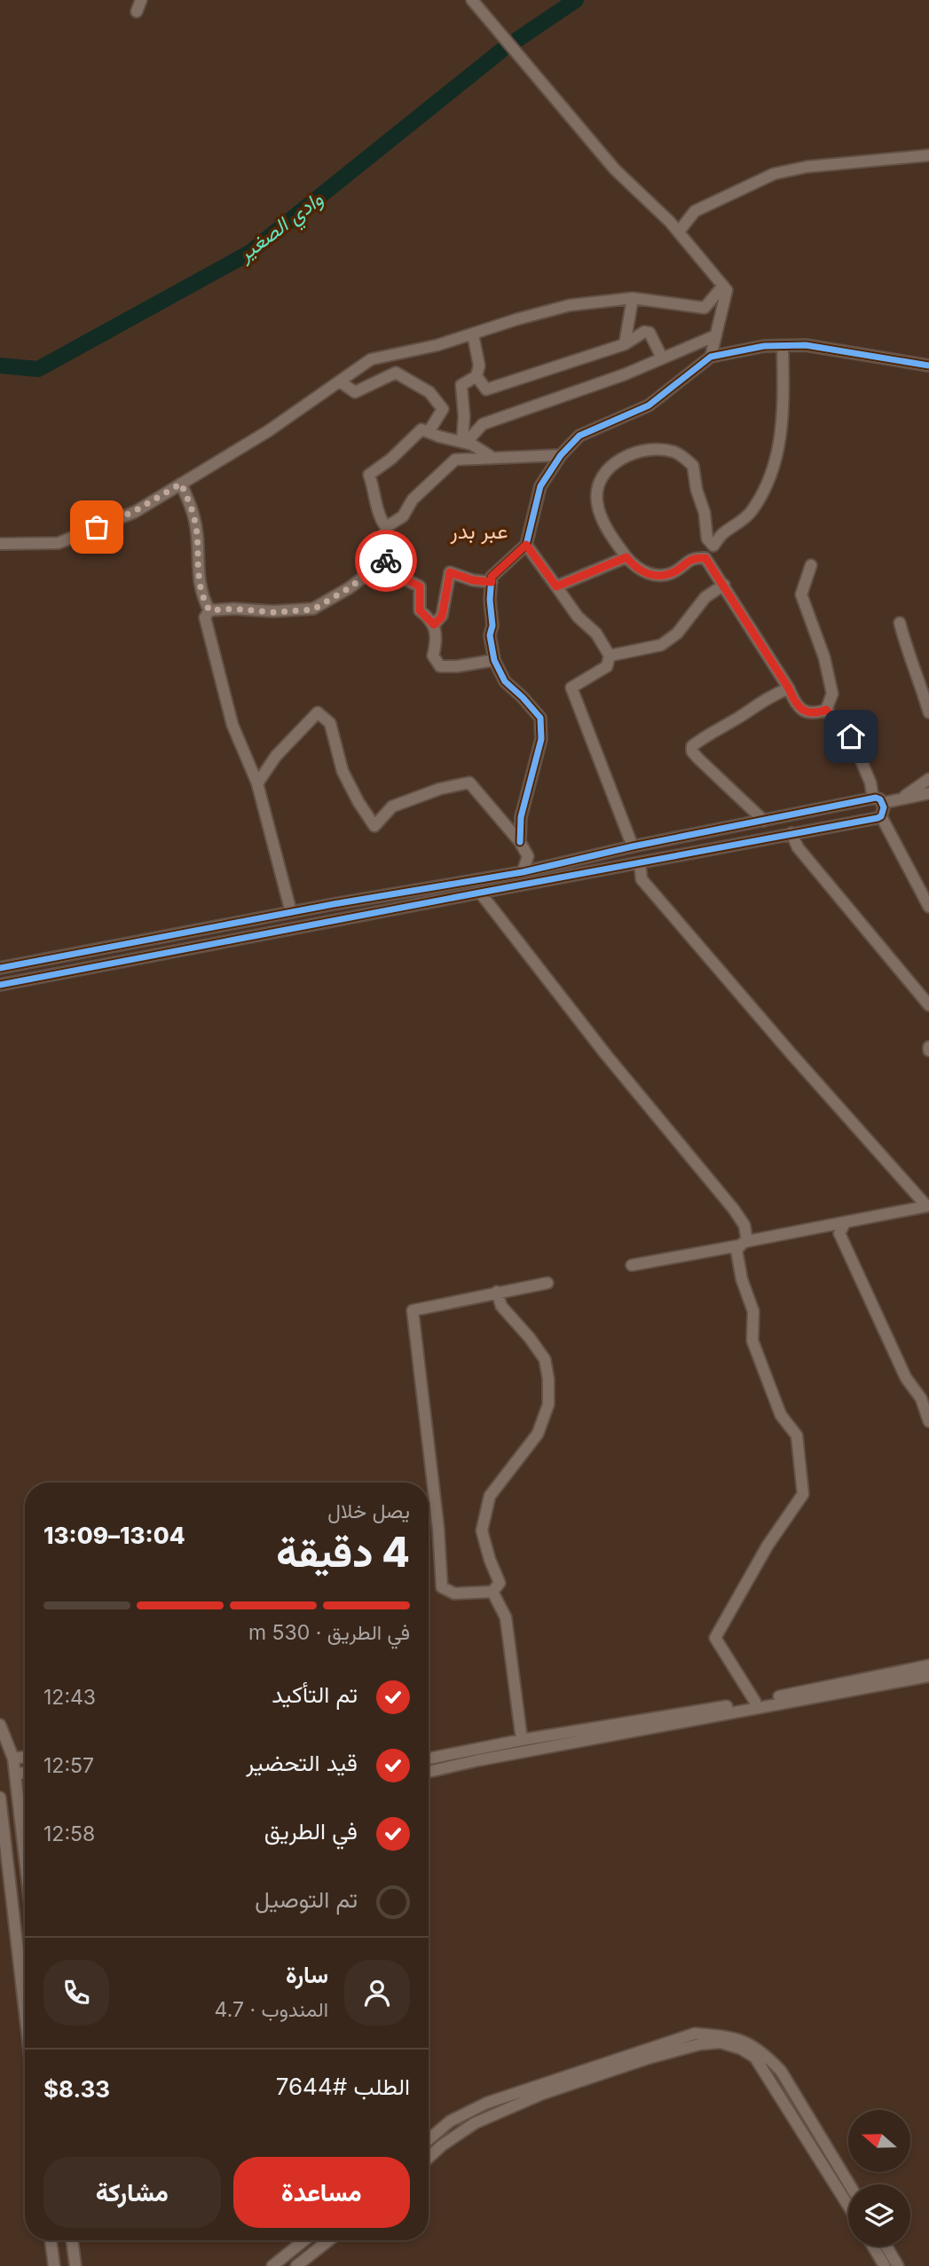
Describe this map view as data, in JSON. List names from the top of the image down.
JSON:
{
  "districts": ["عبر بدر"],
  "water": ["وادي الصغير"],
  "north": "left",
  "page": {
    "heading": ["4 دقيقة", "يصل خلال", "13:04–13:09"],
    "panel": [
      "سارة",
      "المندوب · 4.7",
      "الطلب #7644",
      "$8.33"
    ],
    "bar": "في الطريق · 530 m",
    "list": [
      ["تم التأكيد", "12:43"],
      ["قيد التحضير", "12:57"],
      ["في الطريق", "12:58"],
      "تم التوصيل"
    ],
    "buttons": ["مساعدة", "مشاركة"]
  }
}
